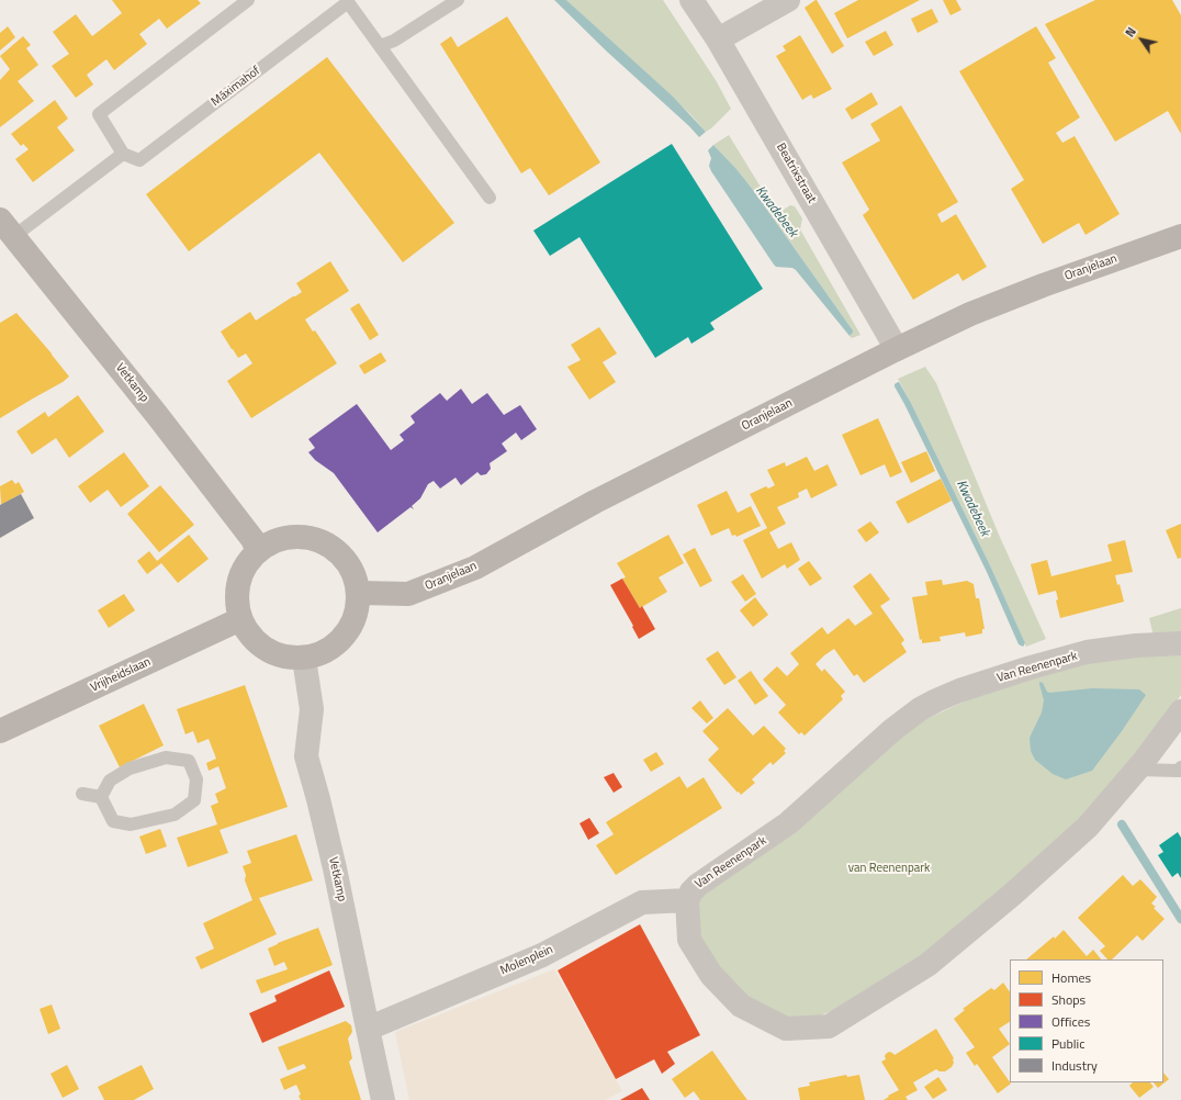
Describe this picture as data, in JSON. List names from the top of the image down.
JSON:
{
  "streets": {
    "street": [
      "Beatrixstraat",
      "Oranjelaan",
      "Vetkamp",
      "Van Reenenpark",
      "Vrijheidslaan",
      "Molenplein"
    ],
    "lane": ["Máximahof"]
  },
  "crossings": [
    ["Beatrixstraat", "Oranjelaan"],
    ["Oranjelaan", "Vetkamp"],
    ["Oranjelaan", "Vrijheidslaan"],
    ["Vetkamp", "Vrijheidslaan"],
    ["Vetkamp", "Molenplein"],
    ["Van Reenenpark", "Molenplein"]
  ],
  "water": ["Kwadebeek"],
  "parks": ["van Reenenpark"],
  "legend": [
    "Homes",
    "Shops",
    "Offices",
    "Public",
    "Industry"
  ],
  "north": "top left"
}
